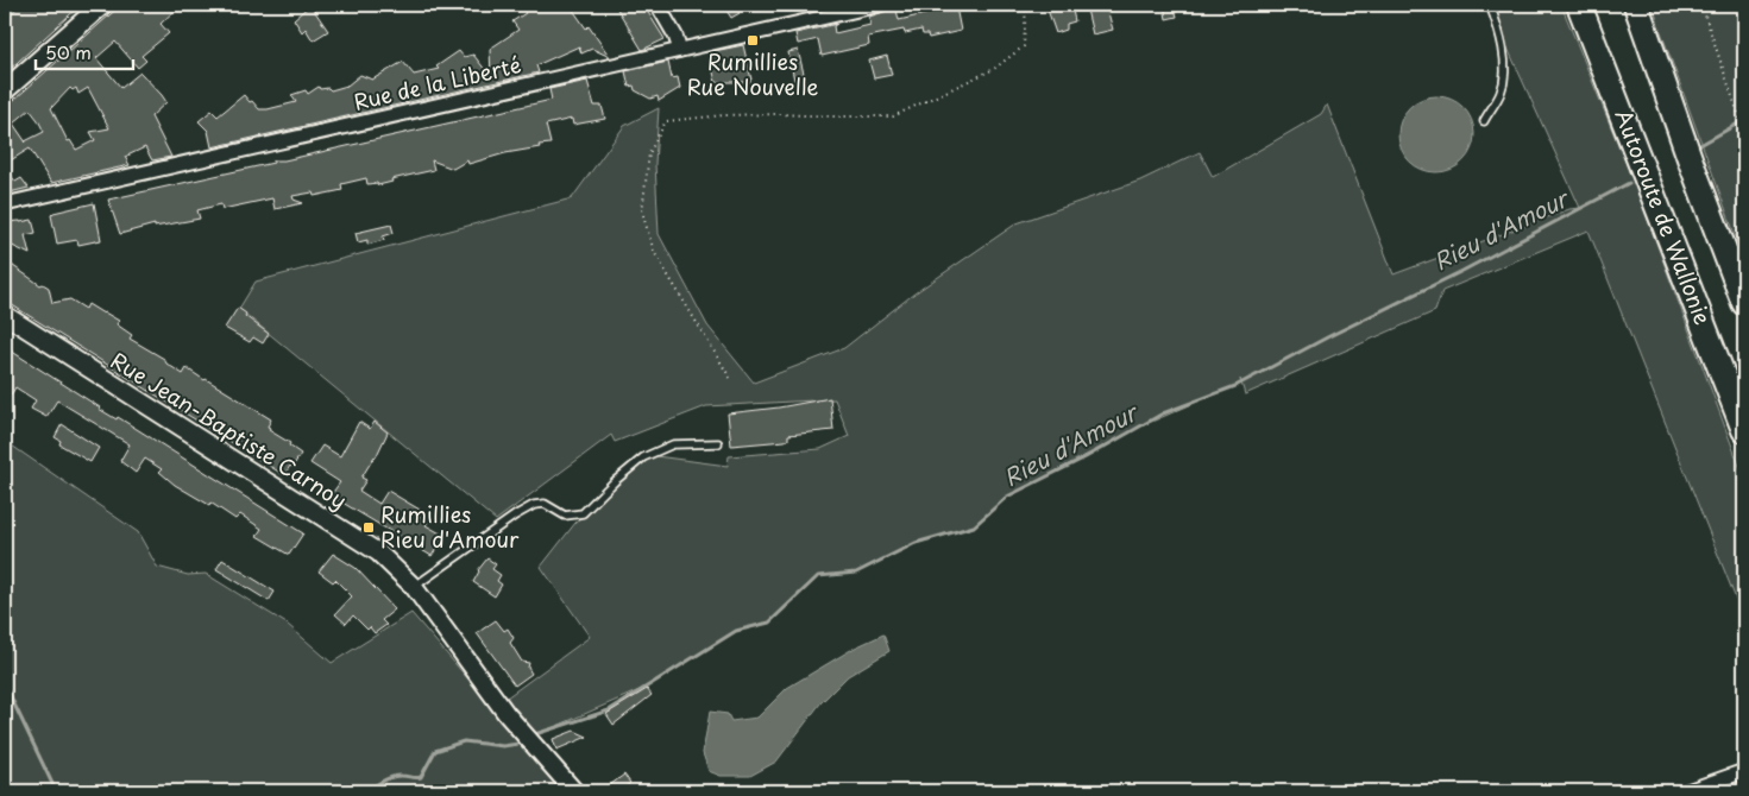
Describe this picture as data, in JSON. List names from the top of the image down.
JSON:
{
  "streets": {
    "highway": ["Autoroute de Wallonie"],
    "street": ["Rue de la Liberté", "Rue Jean-Baptiste Carnoy"]
  },
  "water": ["Rieu d'Amour"],
  "places": {
    "transit": ["Rumillies Rue Nouvelle", "Rumillies Rieu d'Amour"]
  },
  "scale_bar": "50 m"
}
